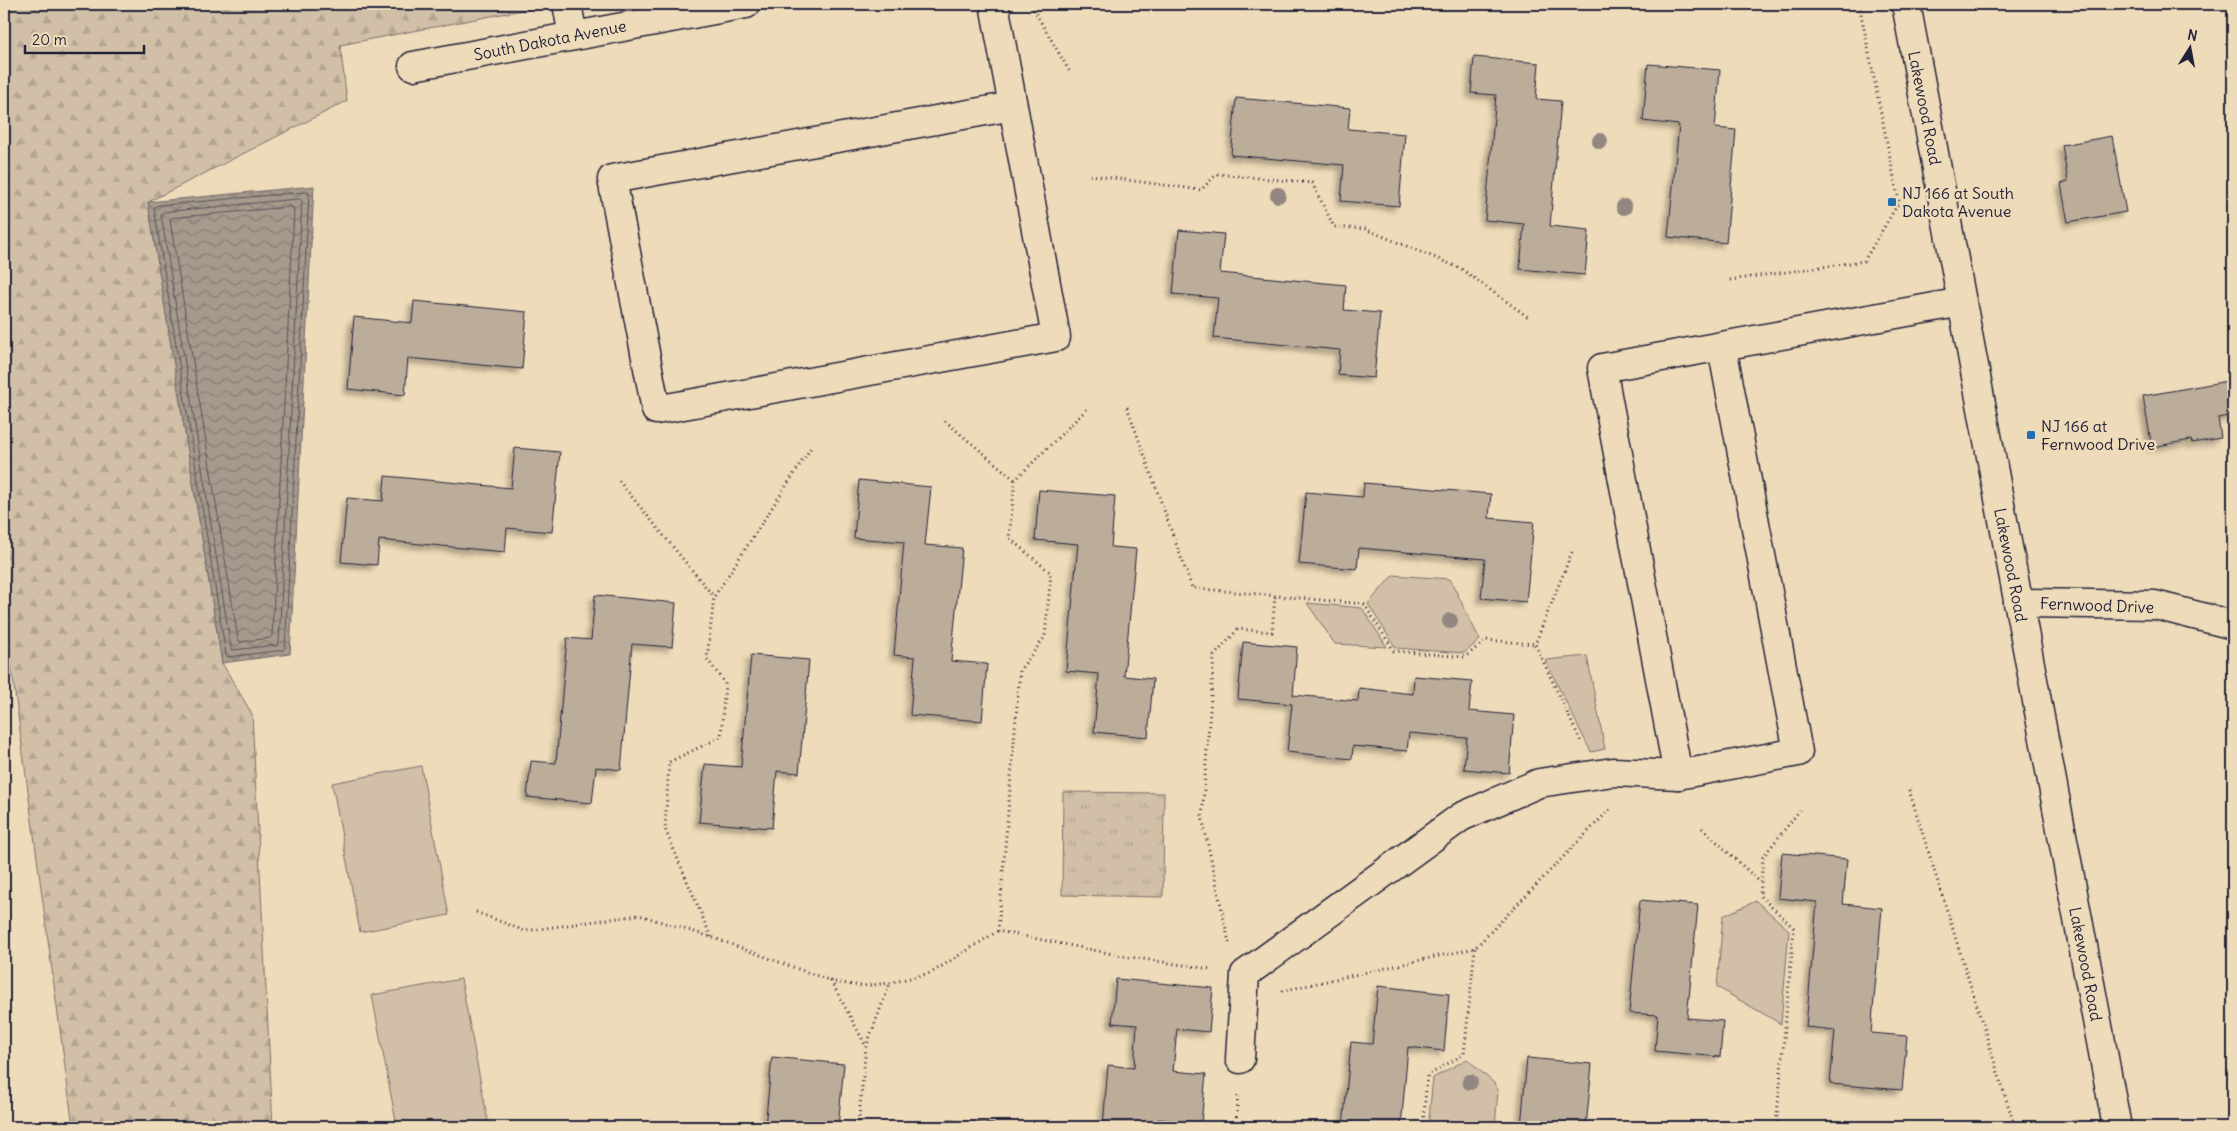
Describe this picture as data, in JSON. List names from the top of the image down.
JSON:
{
  "streets": {
    "street": ["South Dakota Avenue", "Lakewood Road", "Fernwood Drive"]
  },
  "crossings": [
    ["Lakewood Road", "Fernwood Drive"]
  ],
  "places": {
    "transit": ["NJ 166 at South Dakota Avenue", "NJ 166 at Fernwood Drive"]
  },
  "scale_bar": "20 m",
  "north": "top"
}
